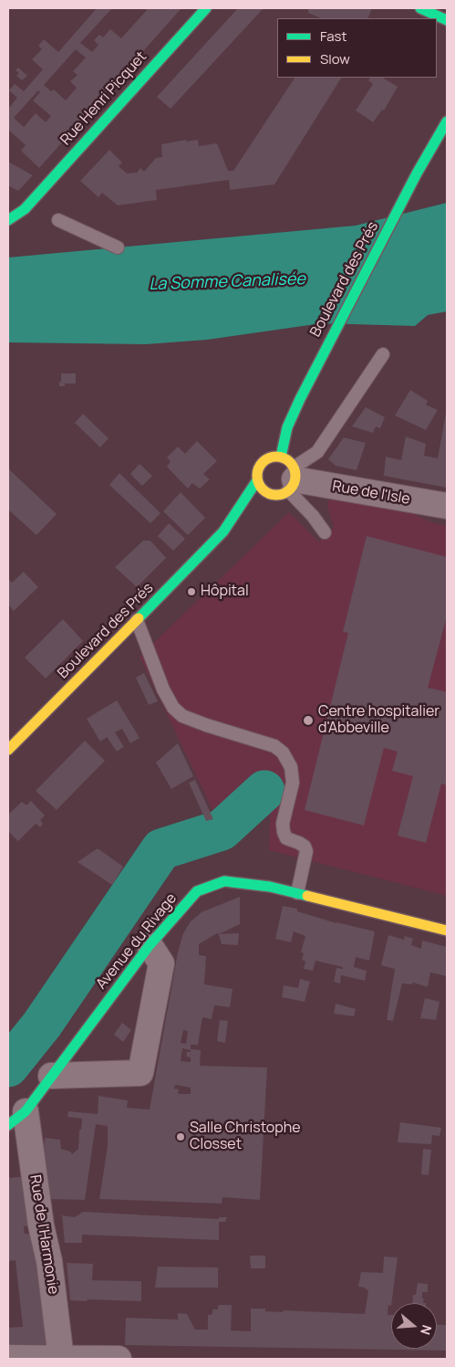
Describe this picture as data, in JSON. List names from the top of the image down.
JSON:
{
  "streets": {
    "main road": ["Rue Henri Picquet", "Boulevard des Prés", "Avenue du Rivage"],
    "street": ["Rue de l'Isle", "Rue de l'Harmonie"]
  },
  "crossings": [
    ["Boulevard des Prés", "Rue de l'Isle"],
    ["Avenue du Rivage", "Rue de l'Harmonie"]
  ],
  "water": ["La Somme Canalisée"],
  "places": ["Hôpital", "Centre hospitalier d'Abbeville", "Salle Christophe Closset"],
  "legend": ["Fast", "Slow"],
  "north": "right"
}
